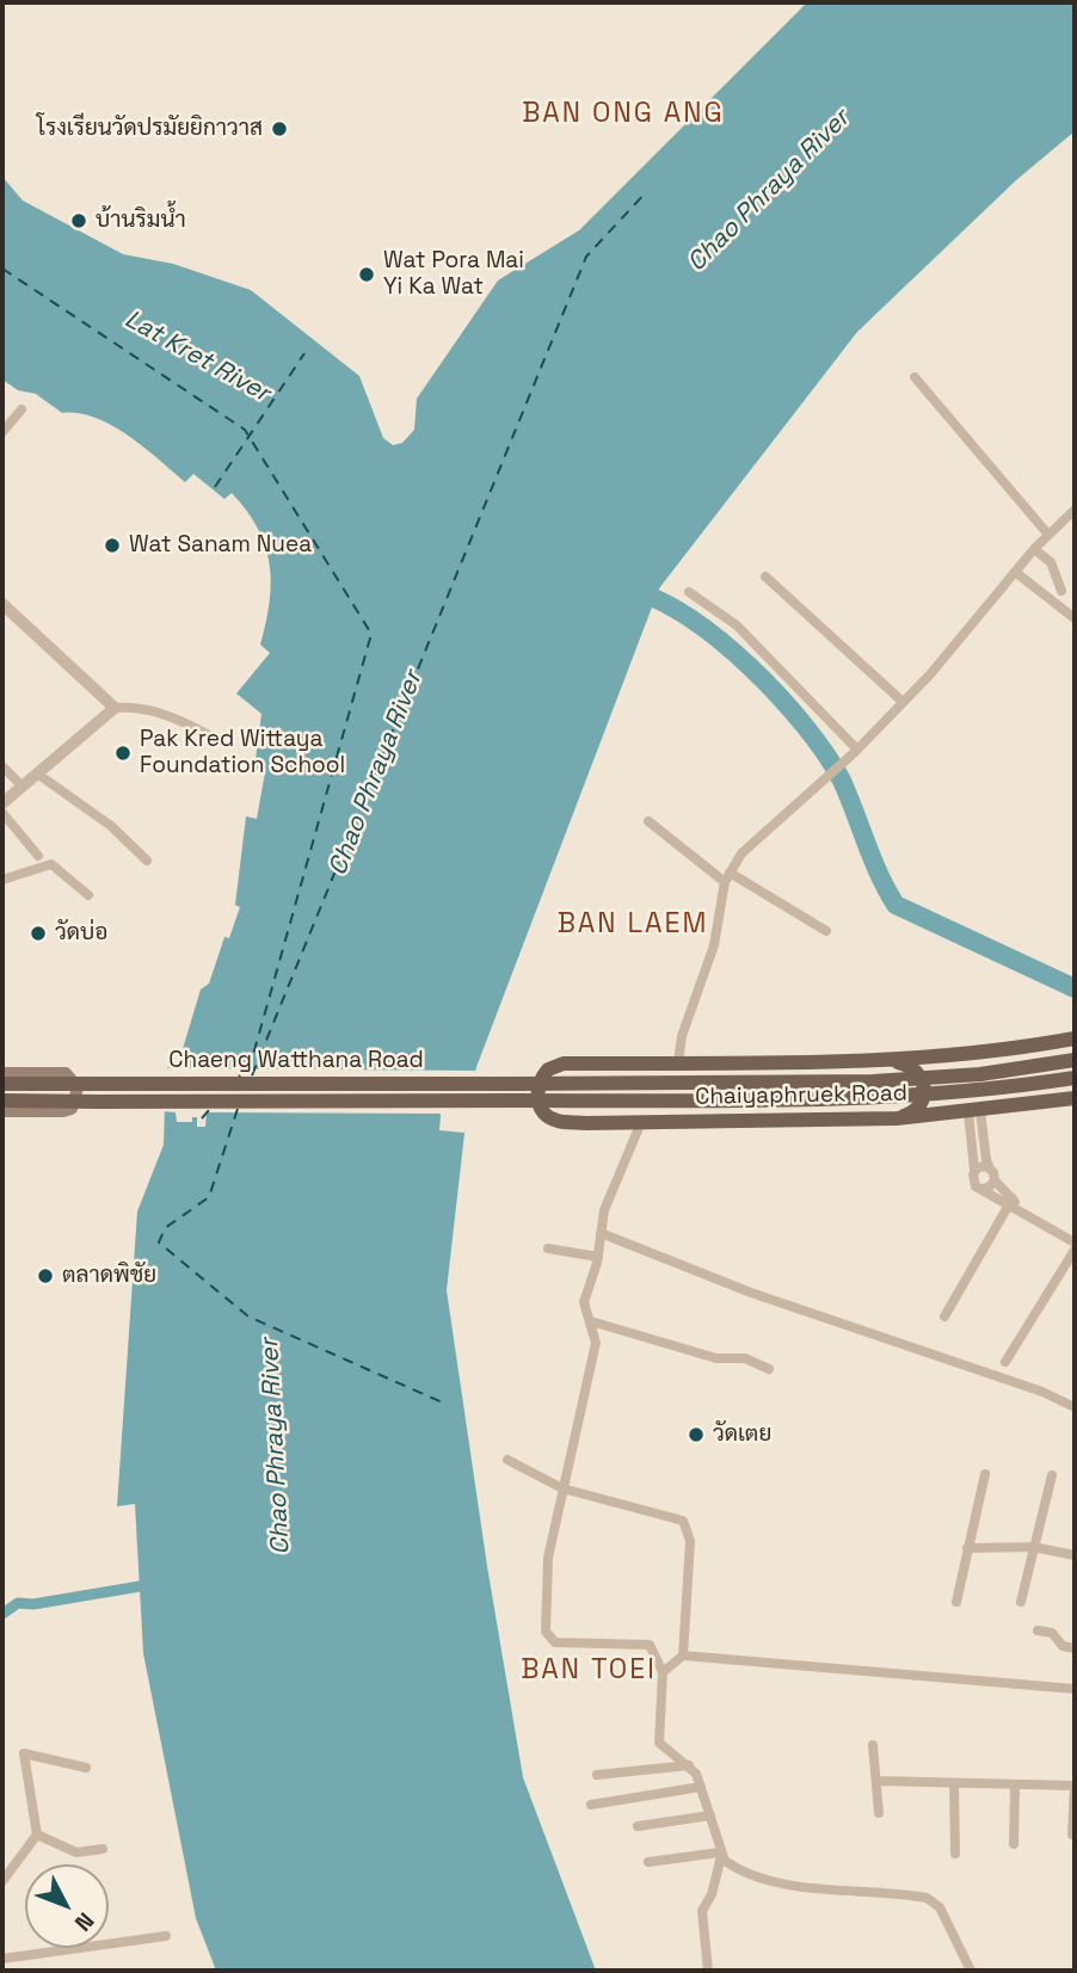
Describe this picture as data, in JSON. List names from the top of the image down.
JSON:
{
  "streets": {
    "main road": ["Chaeng Watthana Road", "Chaiyaphruek Road"]
  },
  "crossings": [
    ["Chaeng Watthana Road", "Chaiyaphruek Road"]
  ],
  "districts": ["BAN ONG ANG", "BAN LAEM", "BAN TOEI"],
  "water": ["Chao Phraya River", "Lat Kret River"],
  "places": [
    "โรงเรียนวัดปรมัยยิกาวาส",
    "บ้านริมน้ำ",
    "Wat Pora Mai Yi Ka Wat",
    "Wat Sanam Nuea",
    "Pak Kred Wittaya Foundation School",
    "วัดบ่อ",
    "ตลาดพิชัย",
    "วัดเตย"
  ],
  "north": "bottom right"
}
